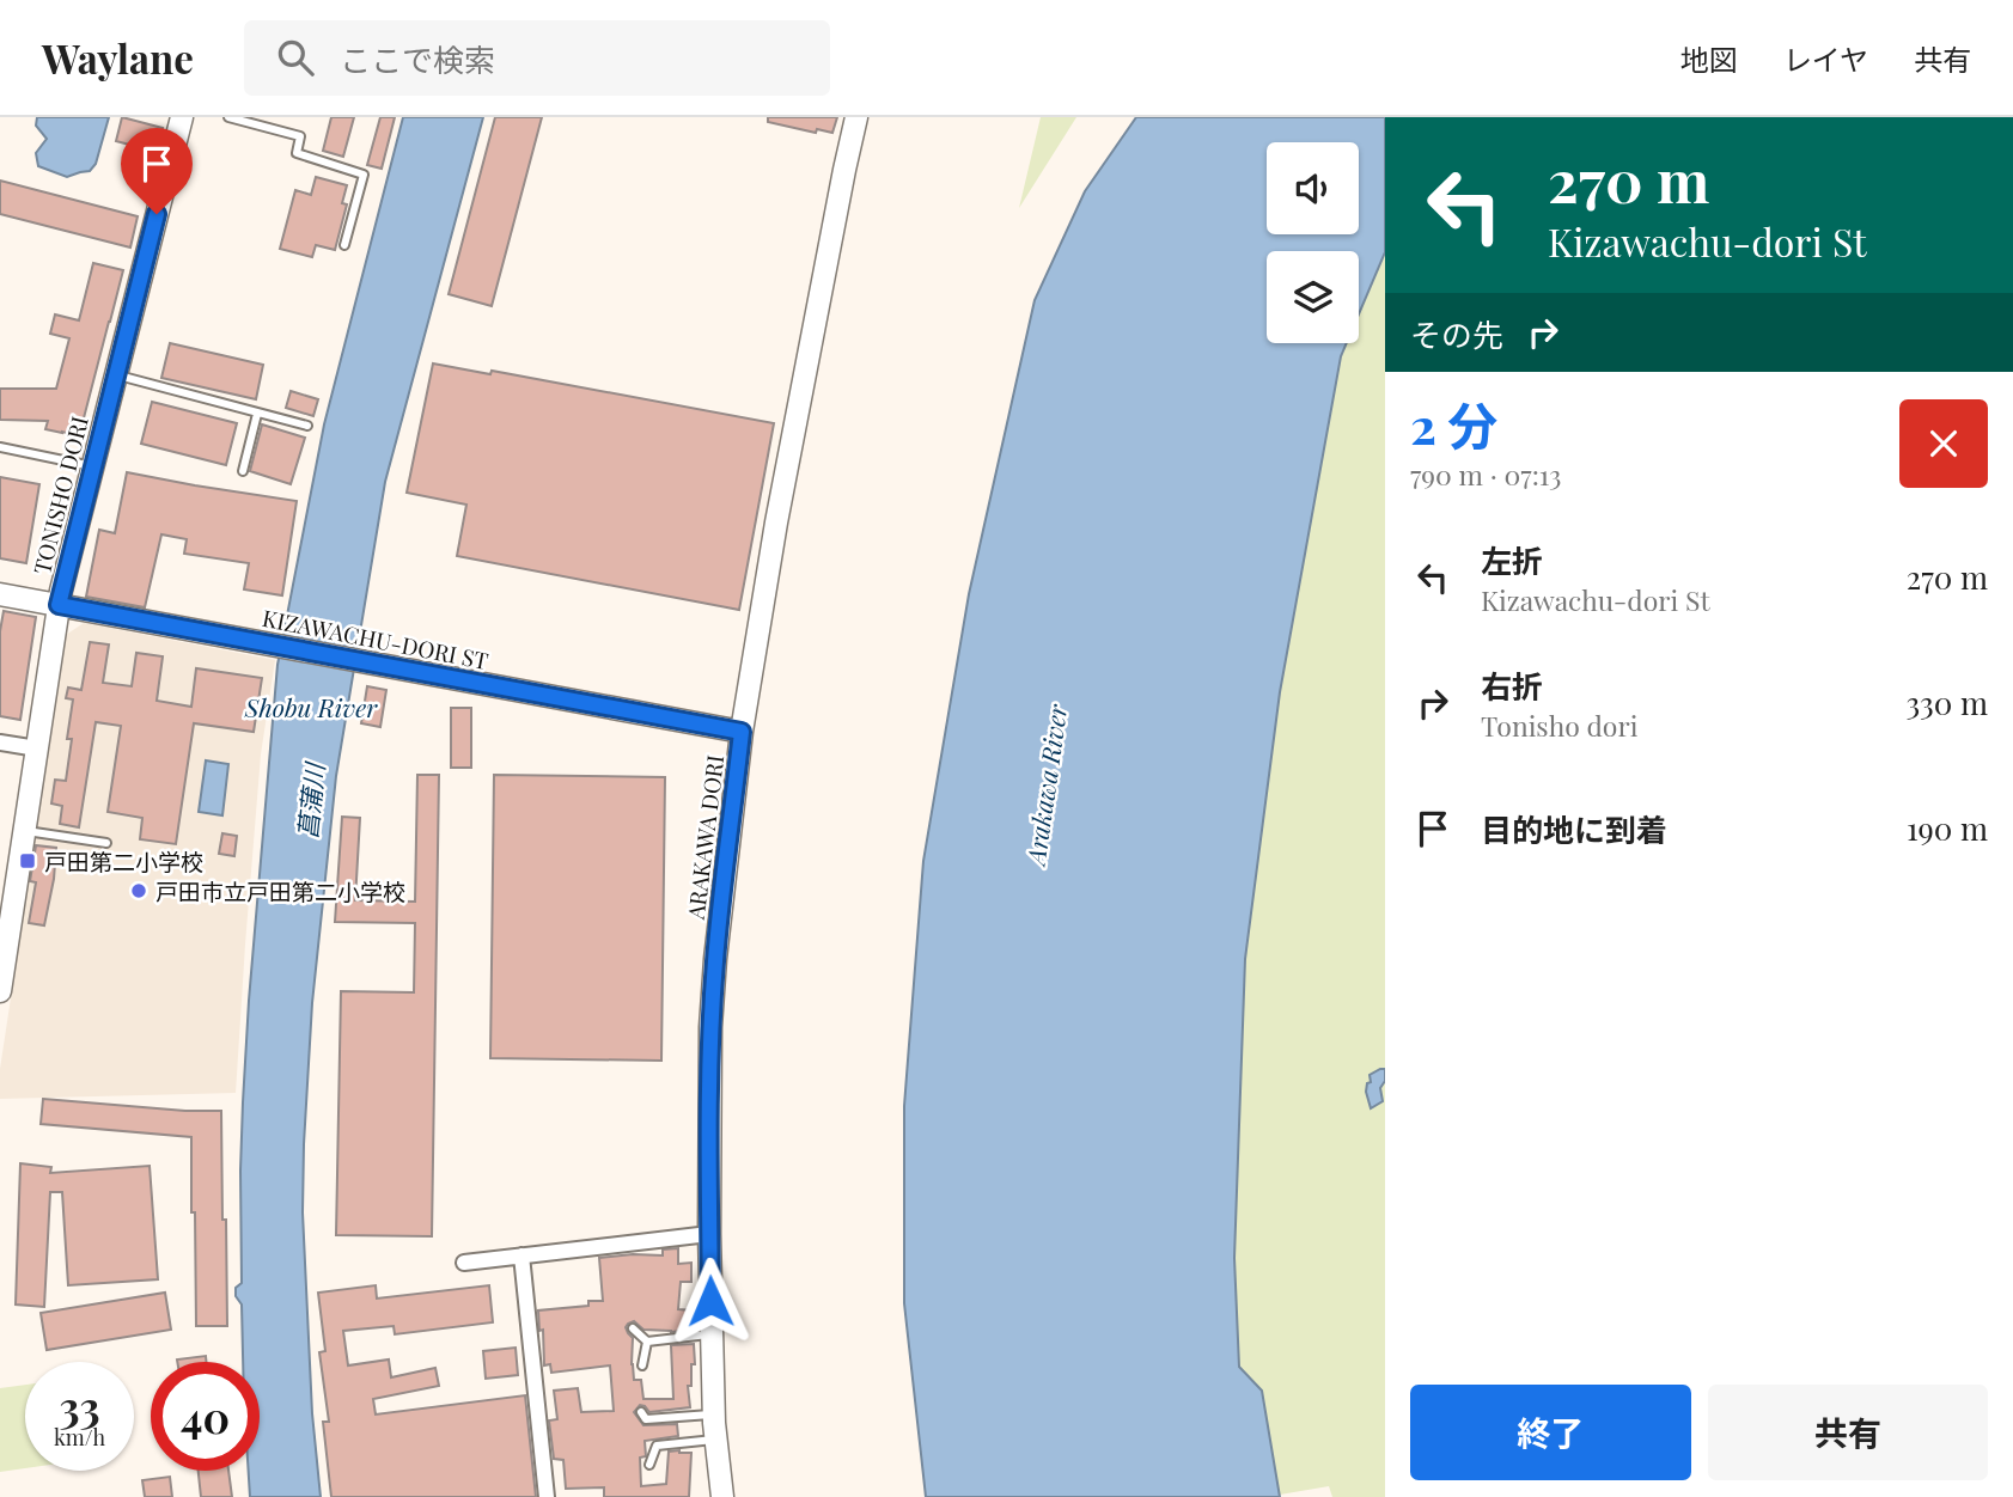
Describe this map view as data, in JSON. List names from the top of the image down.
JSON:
{
  "streets": {
    "street": ["TONISHO DORI", "KIZAWACHU-DORI ST", "ARAKAWA DORI"]
  },
  "crossings": [
    ["TONISHO DORI", "KIZAWACHU-DORI ST"],
    ["KIZAWACHU-DORI ST", "ARAKAWA DORI"]
  ],
  "water": ["Shobu River", "Arakawa River", "菖蒲川"],
  "places": {
    "transit": ["戸田第二小学校"],
    "other": ["戸田市立戸田第二小学校"]
  },
  "page": {
    "header": "Waylane",
    "search": "ここで検索",
    "nav": ["地図", "レイヤ", "共有"],
    "turn": ["270 m", "Kizawachu-dori St"],
    "then": "その先",
    "heading": ["2 分", "790 m · 07:13"],
    "list": [
      {
        "name": "左折",
        "note": "Kizawachu-dori St",
        "value": "270 m"
      },
      {
        "name": "右折",
        "note": "Tonisho dori",
        "value": "330 m"
      },
      {
        "name": "目的地に到着",
        "value": "190 m"
      }
    ],
    "speed": "33 km/h",
    "limit": "40",
    "buttons": ["終了", "共有"]
  }
}
